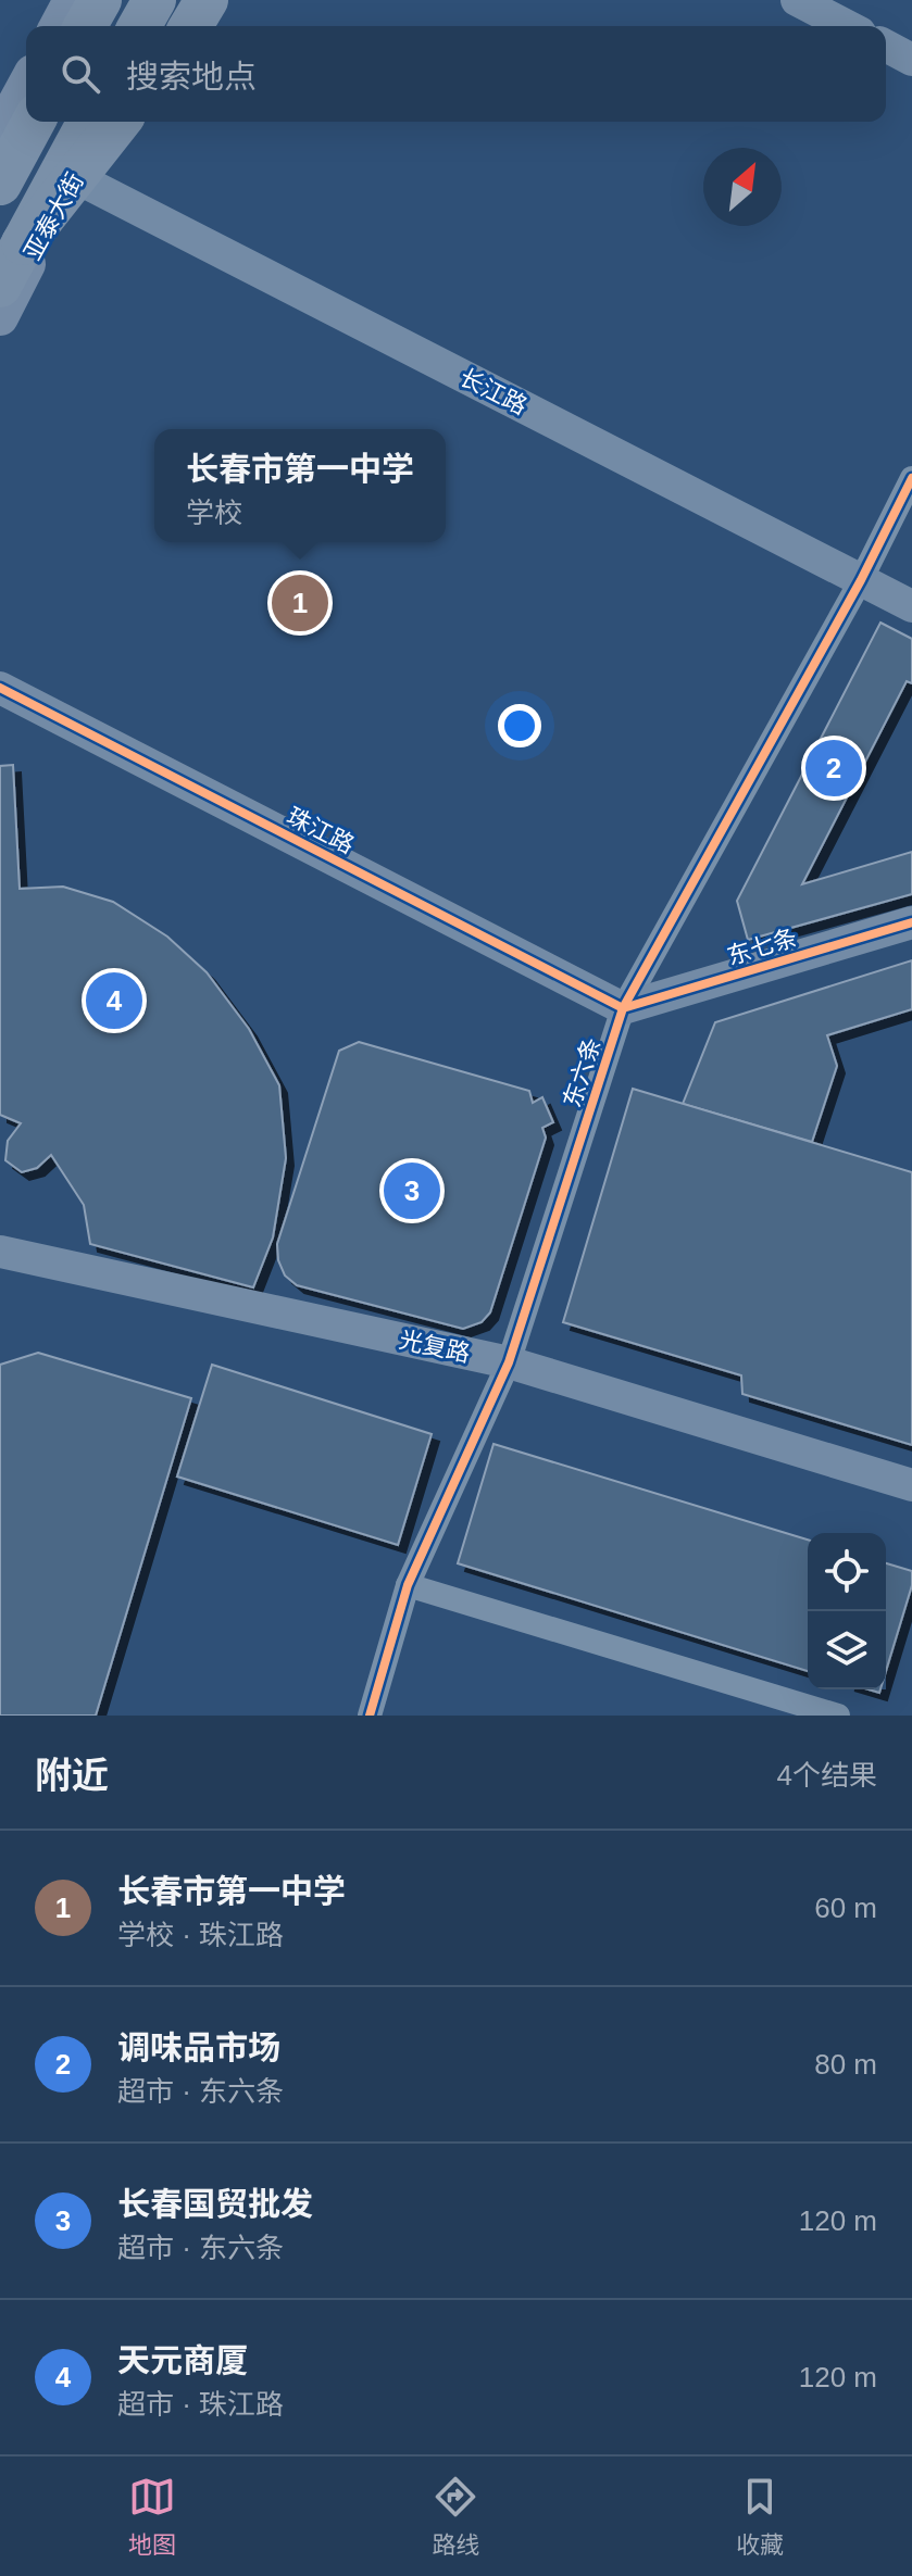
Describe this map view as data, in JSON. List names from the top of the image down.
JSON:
{
  "streets": {
    "main road": ["亚泰大街"],
    "street": [
      "长江路",
      "珠江路",
      "东七条",
      "东六条",
      "光复路"
    ]
  },
  "crossings": [
    ["亚泰大街", "长江路"],
    ["长江路", "东六条"],
    ["珠江路", "东七条"],
    ["珠江路", "东六条"],
    ["东七条", "东六条"],
    ["东六条", "光复路"]
  ],
  "north": "top right",
  "page": {
    "search": "搜索地点",
    "popup": ["长春市第一中学", "学校"],
    "pins": [
      "1",
      "2",
      "4",
      "3"
    ],
    "heading": ["附近", "4个结果"],
    "list": [
      {
        "mark": "1",
        "name": "长春市第一中学",
        "note": "学校 · 珠江路",
        "value": "60 m"
      },
      {
        "mark": "2",
        "name": "调味品市场",
        "note": "超市 · 东六条",
        "value": "80 m"
      },
      {
        "mark": "3",
        "name": "长春国贸批发",
        "note": "超市 · 东六条",
        "value": "120 m"
      },
      {
        "mark": "4",
        "name": "天元商厦",
        "note": "超市 · 珠江路",
        "value": "120 m"
      }
    ],
    "nav": ["地图", "路线", "收藏"]
  }
}
